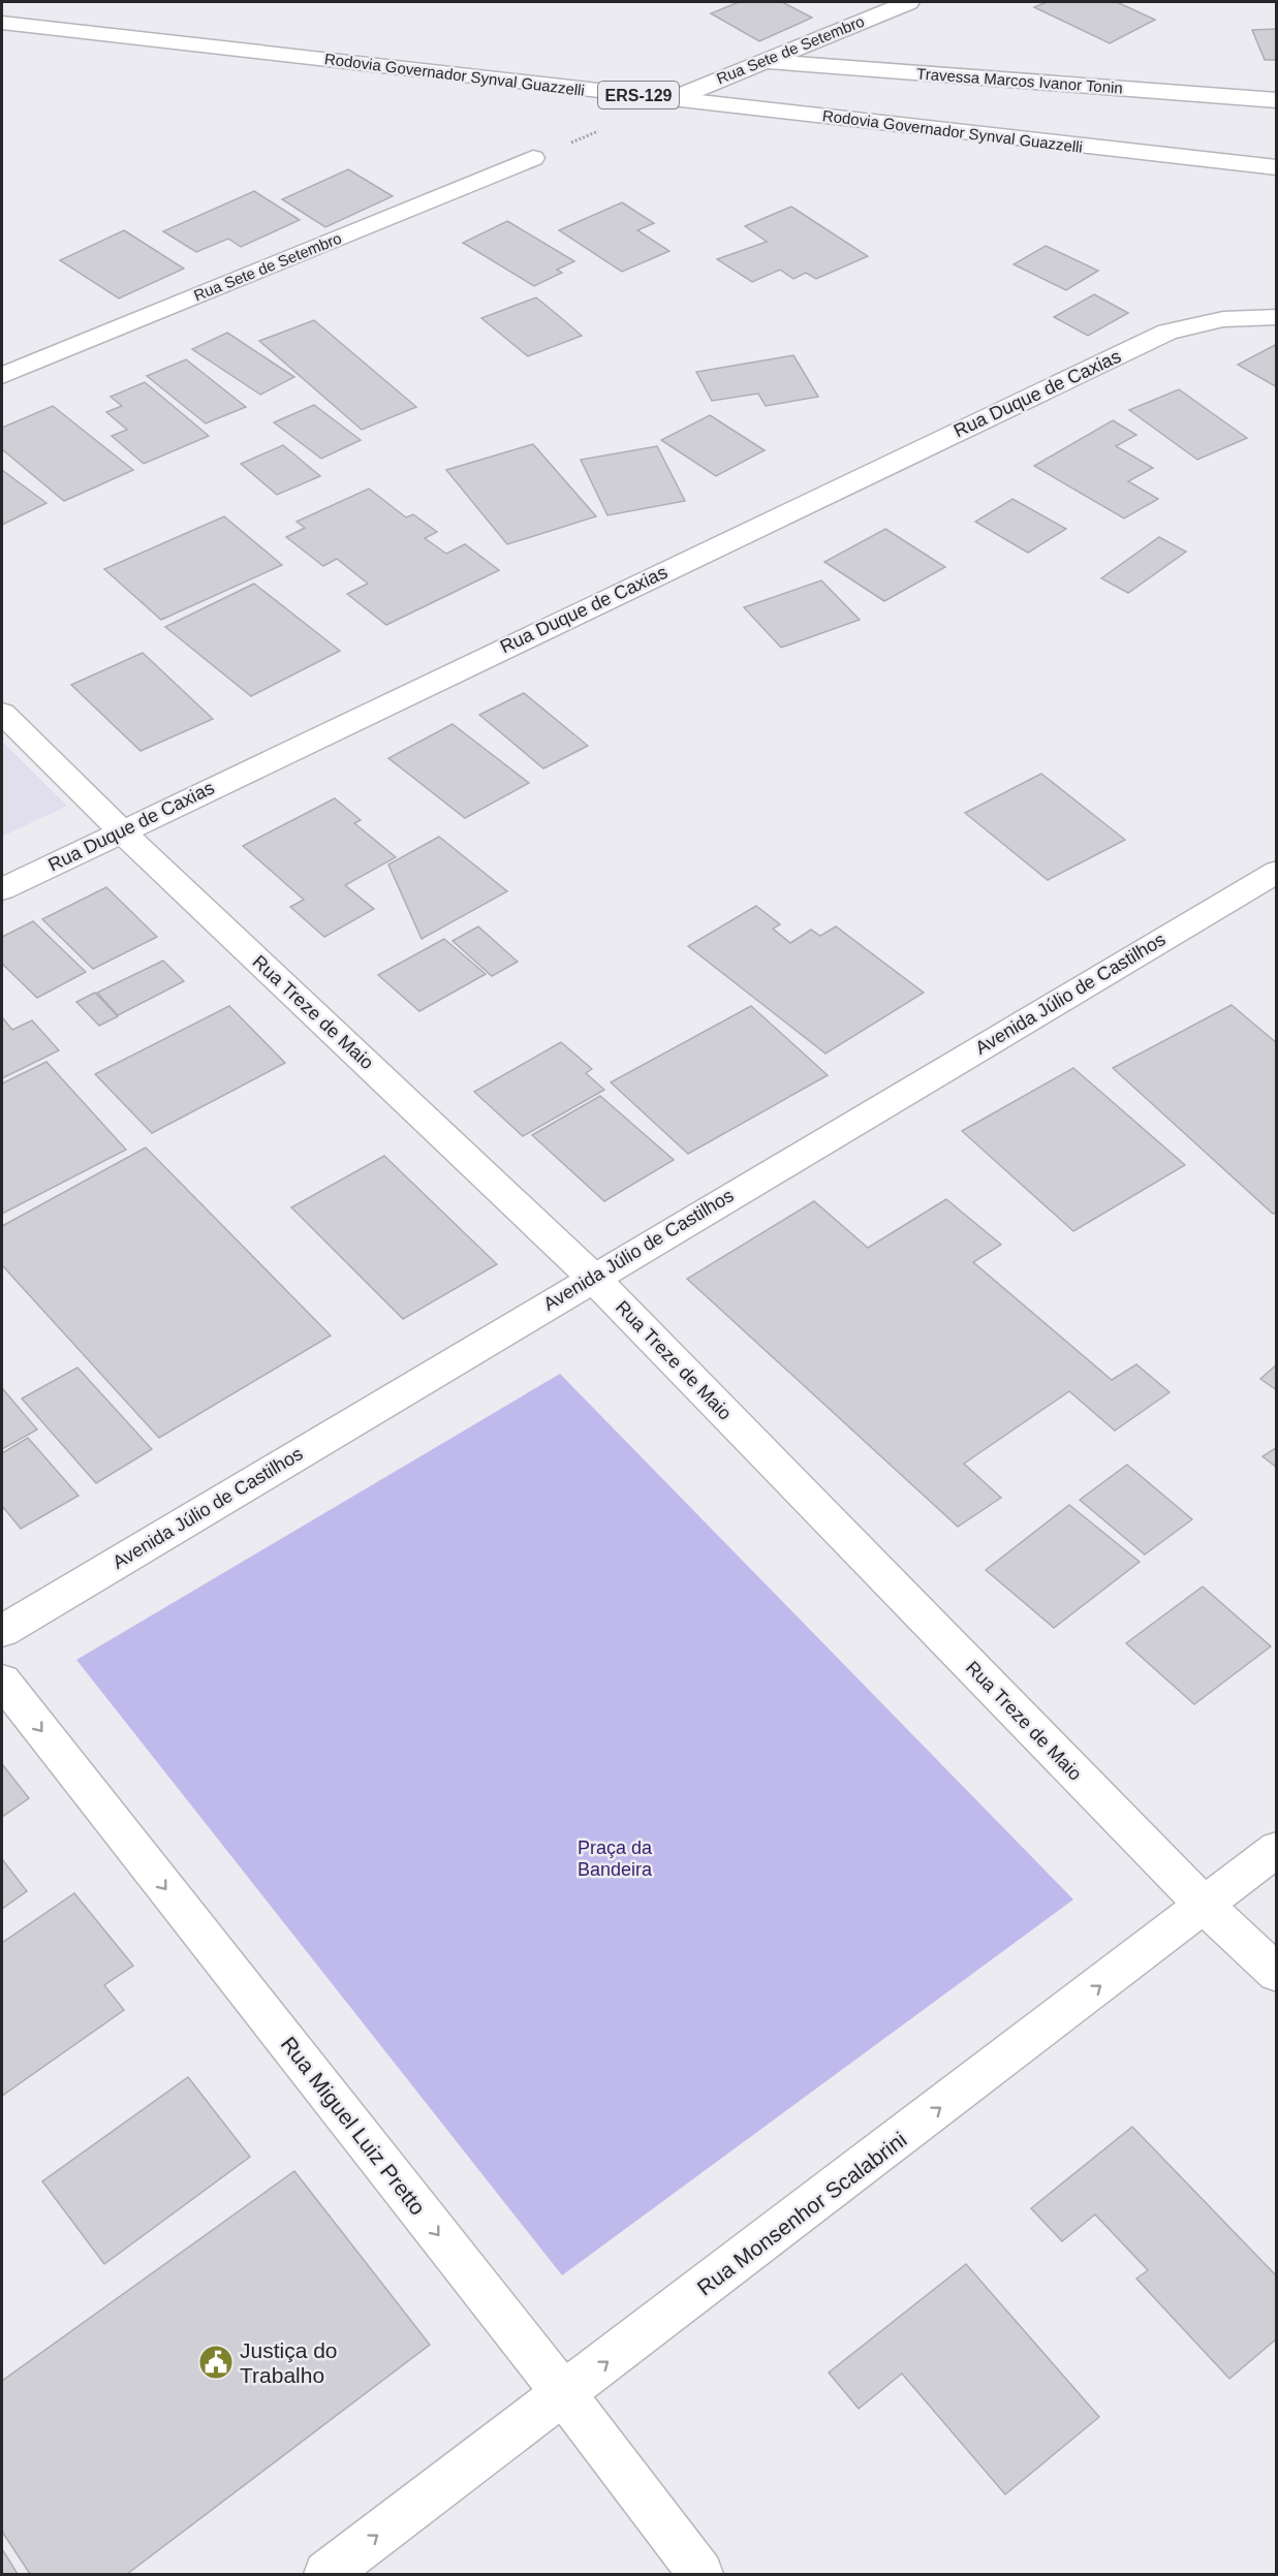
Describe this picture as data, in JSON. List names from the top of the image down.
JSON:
{
  "streets": {
    "street": [
      "Rua Sete de Setembro",
      "Rodovia Governador Synval Guazzelli",
      "Travessa Marcos Ivanor Tonin",
      "ERS-129",
      "Rua Duque de Caxias",
      "Avenida Júlio de Castilhos",
      "Rua Treze de Maio",
      "Rua Miguel Luiz Pretto",
      "Rua Monsenhor Scalabrini"
    ]
  },
  "crossings": [
    ["Rua Sete de Setembro", "Rodovia Governador Synval Guazzelli"],
    ["Rua Sete de Setembro", "Travessa Marcos Ivanor Tonin"],
    ["Rua Duque de Caxias", "Rua Treze de Maio"],
    ["Avenida Júlio de Castilhos", "Rua Treze de Maio"],
    ["Rua Treze de Maio", "Rua Monsenhor Scalabrini"],
    ["Rua Miguel Luiz Pretto", "Rua Monsenhor Scalabrini"]
  ],
  "one_way": ["Rua Miguel Luiz Pretto", "Rua Monsenhor Scalabrini"],
  "parks": ["Praça da Bandeira"],
  "places": {
    "public building": ["Justiça do Trabalho"]
  }
}
